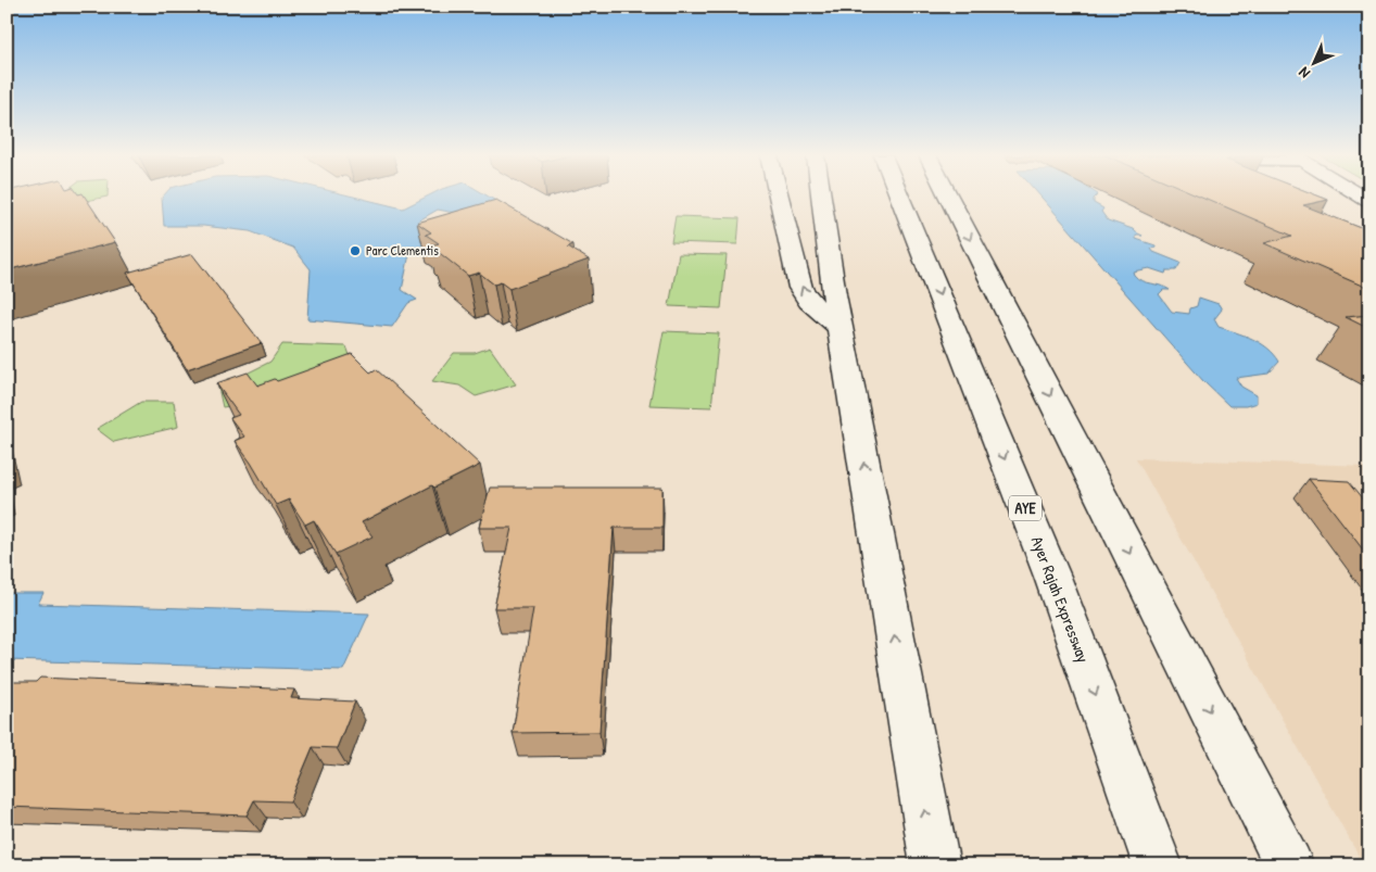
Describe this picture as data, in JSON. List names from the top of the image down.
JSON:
{
  "streets": {
    "main road": ["AYE", "Ayer Rajah Expressway"]
  },
  "places": ["Parc Clementis"],
  "north": "bottom left"
}
